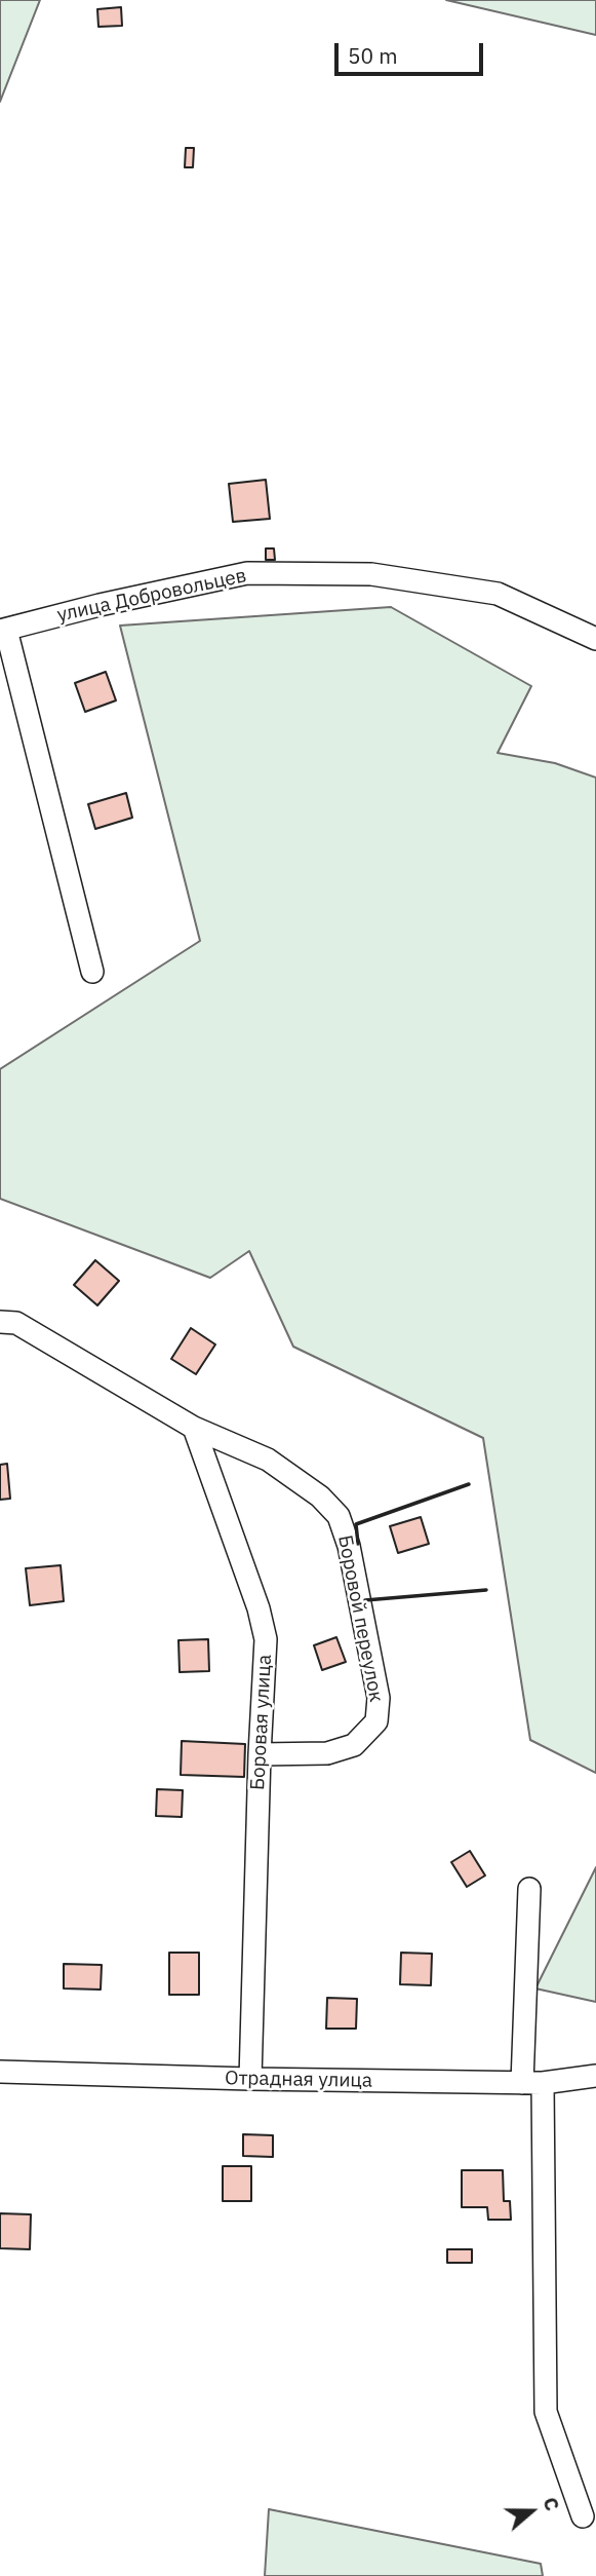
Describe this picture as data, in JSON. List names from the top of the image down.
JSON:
{
  "streets": {
    "street": [
      "улица Добровольцев",
      "Боровой переулок",
      "Боровая улица",
      "Отрадная улица"
    ]
  },
  "crossings": [
    ["Боровой переулок", "Боровая улица"],
    ["Боровая улица", "Отрадная улица"]
  ],
  "scale_bar": "50 m",
  "north": "right"
}
